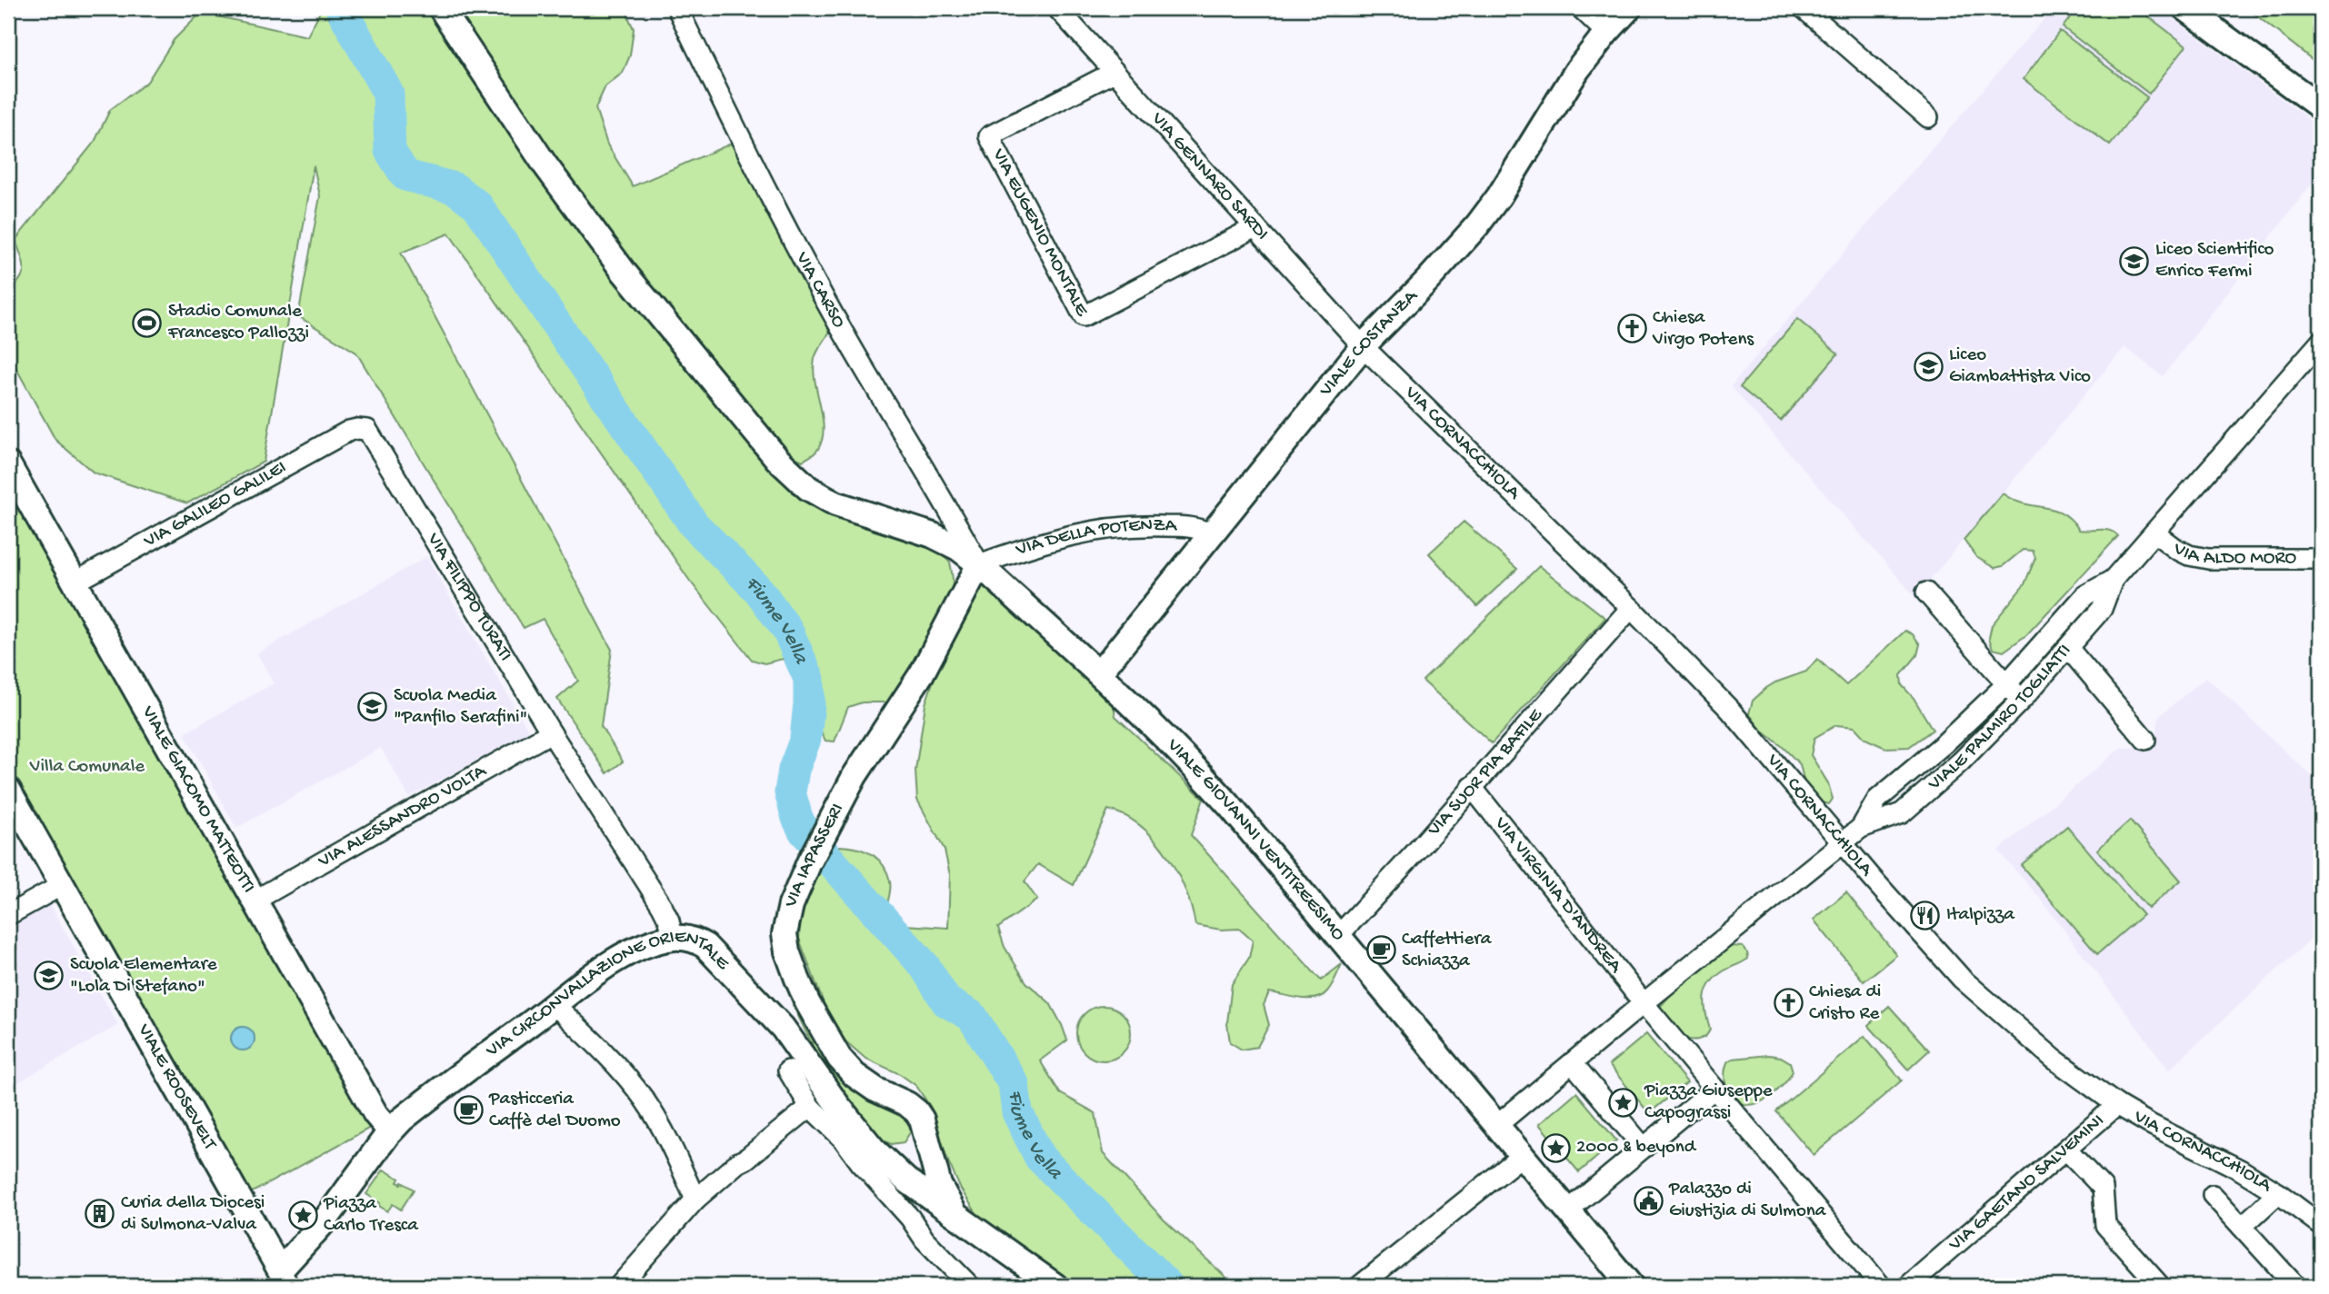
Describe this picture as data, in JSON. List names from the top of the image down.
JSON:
{
  "streets": {
    "street": [
      "VIA GENNARO SARDI",
      "VIA EUGENIO MONTALE",
      "VIA CARSO",
      "VIALE COSTANZA",
      "VIA CORNACCHIOLA",
      "VIA GALILEO GALILEI",
      "VIA DELLA POTENZA",
      "VIA ALDO MORO",
      "VIA FILIPPO TURATI",
      "VIALE PALMIRO TOGLIATTI",
      "VIA SUOR PIA BAFILE",
      "VIALE GIACOMO MATTEOTTI",
      "VIA ALESSANDRO VOLTA",
      "VIALE GIOVANNI VENTITREESIMO",
      "VIA IAPASSERI",
      "VIA VIRGINIA D'ANDREA",
      "VIA CIRCONVALLAZIONE ORIENTALE",
      "VIALE ROOSEVELT",
      "VIA GAETANO SALVEMINI"
    ]
  },
  "crossings": [
    ["VIA GENNARO SARDI", "VIA EUGENIO MONTALE"],
    ["VIA GENNARO SARDI", "VIALE COSTANZA"],
    ["VIA GENNARO SARDI", "VIA CORNACCHIOLA"],
    ["VIA CARSO", "VIA DELLA POTENZA"],
    ["VIA CARSO", "VIALE GIOVANNI VENTITREESIMO"],
    ["VIA CARSO", "VIA IAPASSERI"],
    ["VIALE COSTANZA", "VIA CORNACCHIOLA"],
    ["VIALE COSTANZA", "VIA DELLA POTENZA"],
    ["VIALE COSTANZA", "VIALE GIOVANNI VENTITREESIMO"],
    ["VIA CORNACCHIOLA", "VIALE PALMIRO TOGLIATTI"],
    ["VIA CORNACCHIOLA", "VIA SUOR PIA BAFILE"],
    ["VIA CORNACCHIOLA", "VIA GAETANO SALVEMINI"],
    ["VIA GALILEO GALILEI", "VIA FILIPPO TURATI"],
    ["VIA GALILEO GALILEI", "VIALE GIACOMO MATTEOTTI"],
    ["VIA DELLA POTENZA", "VIALE GIOVANNI VENTITREESIMO"],
    ["VIA DELLA POTENZA", "VIA IAPASSERI"],
    ["VIA ALDO MORO", "VIALE PALMIRO TOGLIATTI"],
    ["VIA FILIPPO TURATI", "VIA ALESSANDRO VOLTA"],
    ["VIA FILIPPO TURATI", "VIA CIRCONVALLAZIONE ORIENTALE"],
    ["VIALE PALMIRO TOGLIATTI", "VIA VIRGINIA D'ANDREA"],
    ["VIA SUOR PIA BAFILE", "VIALE GIOVANNI VENTITREESIMO"],
    ["VIA SUOR PIA BAFILE", "VIA VIRGINIA D'ANDREA"],
    ["VIALE GIACOMO MATTEOTTI", "VIA ALESSANDRO VOLTA"],
    ["VIALE GIACOMO MATTEOTTI", "VIA CIRCONVALLAZIONE ORIENTALE"],
    ["VIALE GIOVANNI VENTITREESIMO", "VIA IAPASSERI"],
    ["VIA IAPASSERI", "VIA CIRCONVALLAZIONE ORIENTALE"]
  ],
  "water": ["Fiume Vella"],
  "parks": ["Villa Comunale"],
  "places": {
    "school or university": [
      "Liceo Scientifico Enrico Fermi",
      "Liceo Giambattista Vico",
      "Scuola Media \"Panfilo Serafini\"",
      "Scuola Elementare \"Lola Di Stefano\""
    ],
    "sports": ["Stadio Comunale Francesco Pallozzi"],
    "church": ["Chiesa Virgo Potens", "Chiesa di Cristo Re"],
    "restaurant": ["Italpizza"],
    "cafe": ["Caffettiera Schiazza", "Pasticceria Caffè del Duomo"],
    "place": ["Piazza Giuseppe Capograssi", "2000 & beyond", "Piazza Carlo Tresca"],
    "public building": ["Palazzo di Giustizia di Sulmona"],
    "building": ["Curia della Diocesi di Sulmona-Valva"]
  }
}
